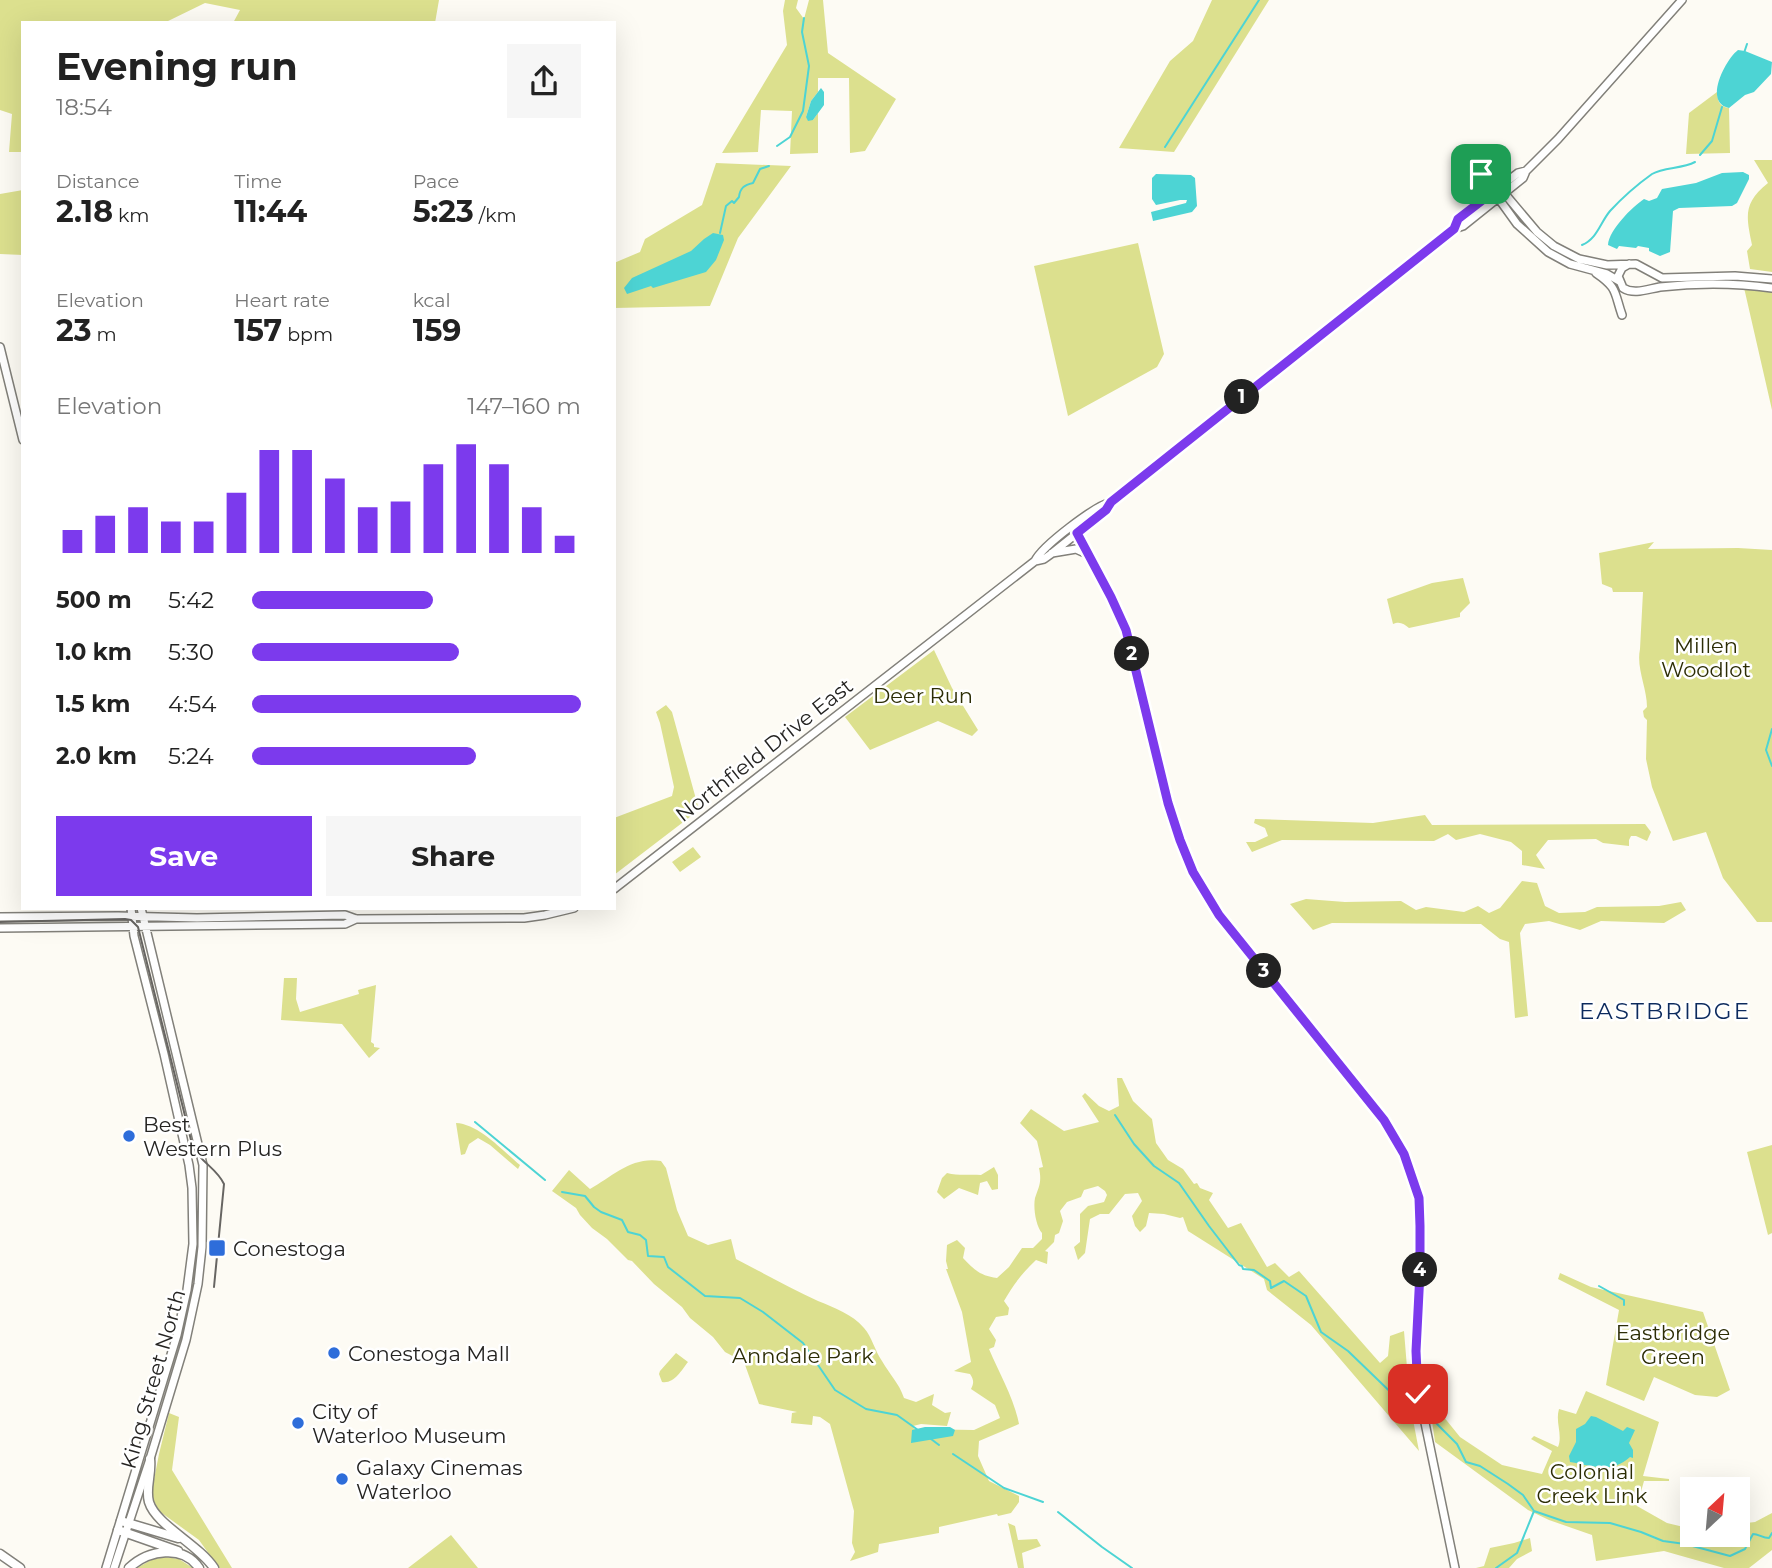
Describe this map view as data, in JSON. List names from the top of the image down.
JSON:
{
  "streets": {
    "main road": ["Northfield Drive East", "King Street North"]
  },
  "districts": ["EASTBRIDGE"],
  "parks": [
    "Millen Woodlot",
    "Deer Run",
    "Eastbridge Green",
    "Anndale Park",
    "Colonial Creek Link"
  ],
  "places": {
    "other": [
      "Best Western Plus",
      "Conestoga Mall",
      "City of Waterloo Museum",
      "Galaxy Cinemas Waterloo"
    ],
    "transit": ["Conestoga"]
  },
  "north": "top right",
  "page": {
    "heading": ["Evening run", "18:54"],
    "stats": [
      ["Distance", "2.18 km"],
      ["Time", "11:44"],
      ["Pace", "5:23 /km"],
      ["Elevation", "23 m"],
      ["Heart rate", "157 bpm"],
      ["kcal", "159"]
    ],
    "chart": ["Elevation", "147–160 m"],
    "pins": [
      "1",
      "2",
      "3",
      "4"
    ],
    "list": [
      {
        "name": "500 m",
        "note": "5:42"
      },
      {
        "name": "1.0 km",
        "note": "5:30"
      },
      {
        "name": "1.5 km",
        "note": "4:54"
      },
      {
        "name": "2.0 km",
        "note": "5:24"
      }
    ],
    "buttons": ["Save", "Share"]
  }
}
